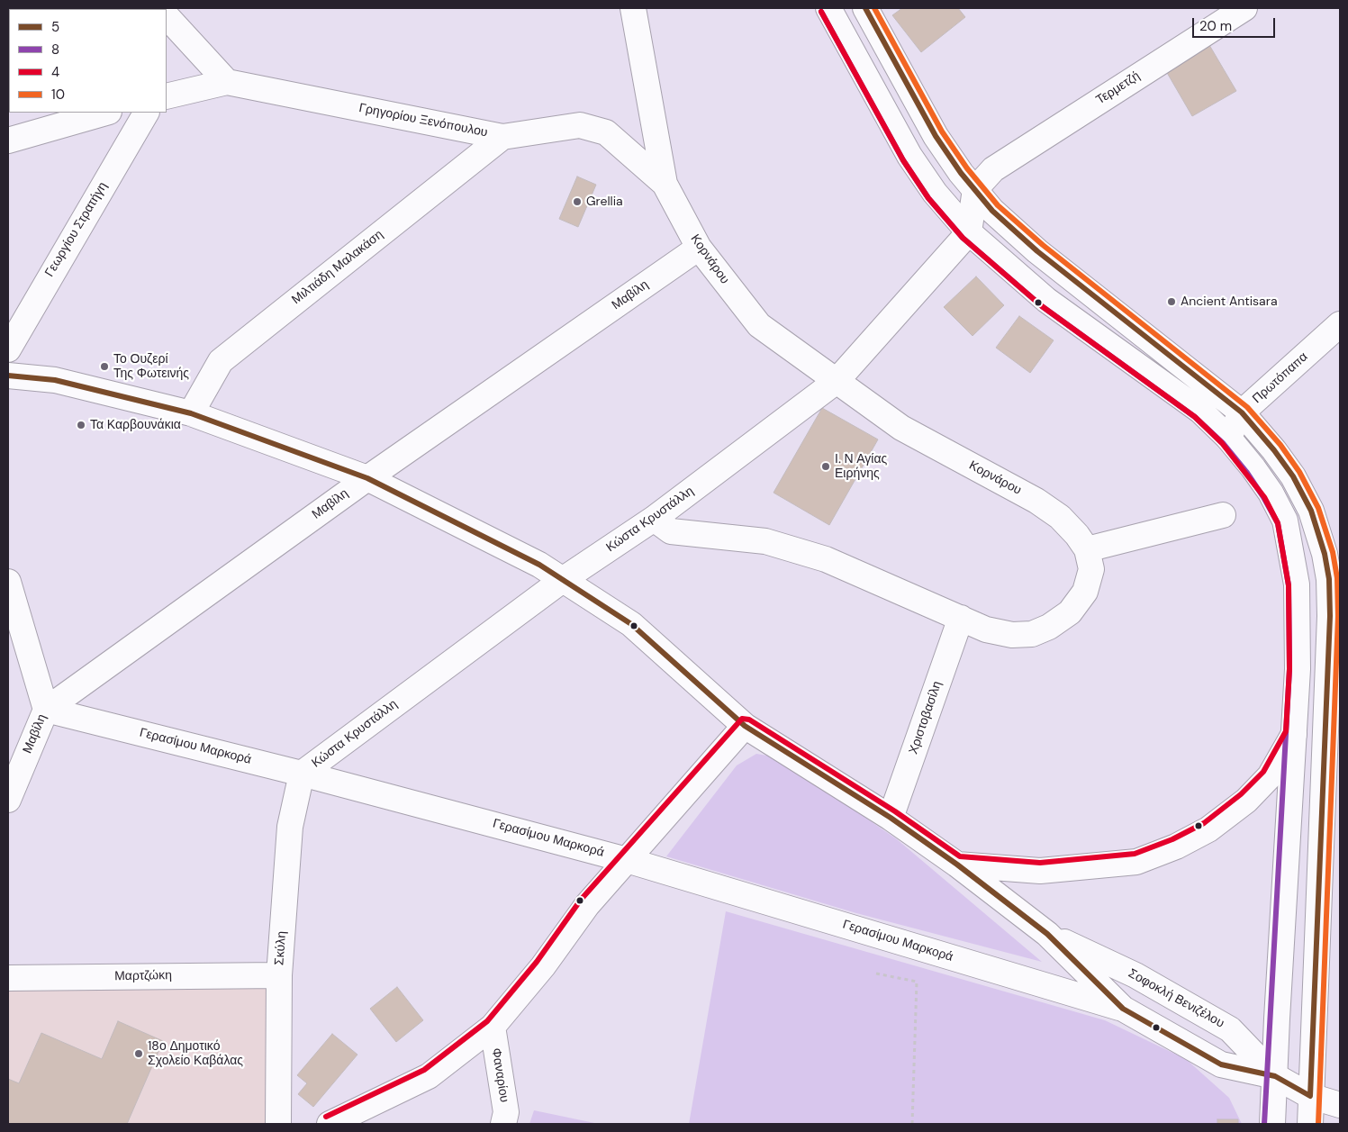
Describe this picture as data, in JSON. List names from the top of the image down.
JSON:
{
  "streets": {
    "street": [
      "Τερμετζή",
      "Γρηγορίου Ξενόπουλου",
      "Γεωργίου Στρατήγη",
      "Κορνάρου",
      "Μιλτιάδη Μαλακάση",
      "Μαβίλη",
      "Πρωτόπαπα",
      "Κώστα Κρυστάλλη",
      "Χριστοβασίλη",
      "Γερασίμου Μαρκορά",
      "Σκύλη",
      "Μαρτζώκη",
      "Σοφοκλή Βενιζέλου",
      "Φαναρίου"
    ]
  },
  "crossings": [
    ["Γρηγορίου Ξενόπουλου", "Κορνάρου"],
    ["Γρηγορίου Ξενόπουλου", "Μιλτιάδη Μαλακάση"],
    ["Κορνάρου", "Μαβίλη"],
    ["Κορνάρου", "Κώστα Κρυστάλλη"],
    ["Κορνάρου", "Χριστοβασίλη"],
    ["Μιλτιάδη Μαλακάση", "Σοφοκλή Βενιζέλου"],
    ["Μαβίλη", "Γερασίμου Μαρκορά"],
    ["Μαβίλη", "Σοφοκλή Βενιζέλου"],
    ["Κώστα Κρυστάλλη", "Γερασίμου Μαρκορά"],
    ["Κώστα Κρυστάλλη", "Σκύλη"],
    ["Κώστα Κρυστάλλη", "Σοφοκλή Βενιζέλου"],
    ["Χριστοβασίλη", "Σοφοκλή Βενιζέλου"],
    ["Γερασίμου Μαρκορά", "Σκύλη"],
    ["Γερασίμου Μαρκορά", "Σοφοκλή Βενιζέλου"],
    ["Σκύλη", "Μαρτζώκη"]
  ],
  "places": [
    "Grellia",
    "Ancient Antisara",
    "Το Ουζερί Της Φωτεινής",
    "Τα Καρβουνάκια",
    "Ι. Ν Αγίας Ειρήνης",
    "18ο Δημοτικό Σχολείο Καβάλας"
  ],
  "lines": [
    "transit line 5",
    "transit line 10",
    "transit line 8",
    "transit line 4"
  ],
  "legend": [
    "5",
    "8",
    "4",
    "10"
  ],
  "scale_bar": "20 m"
}
